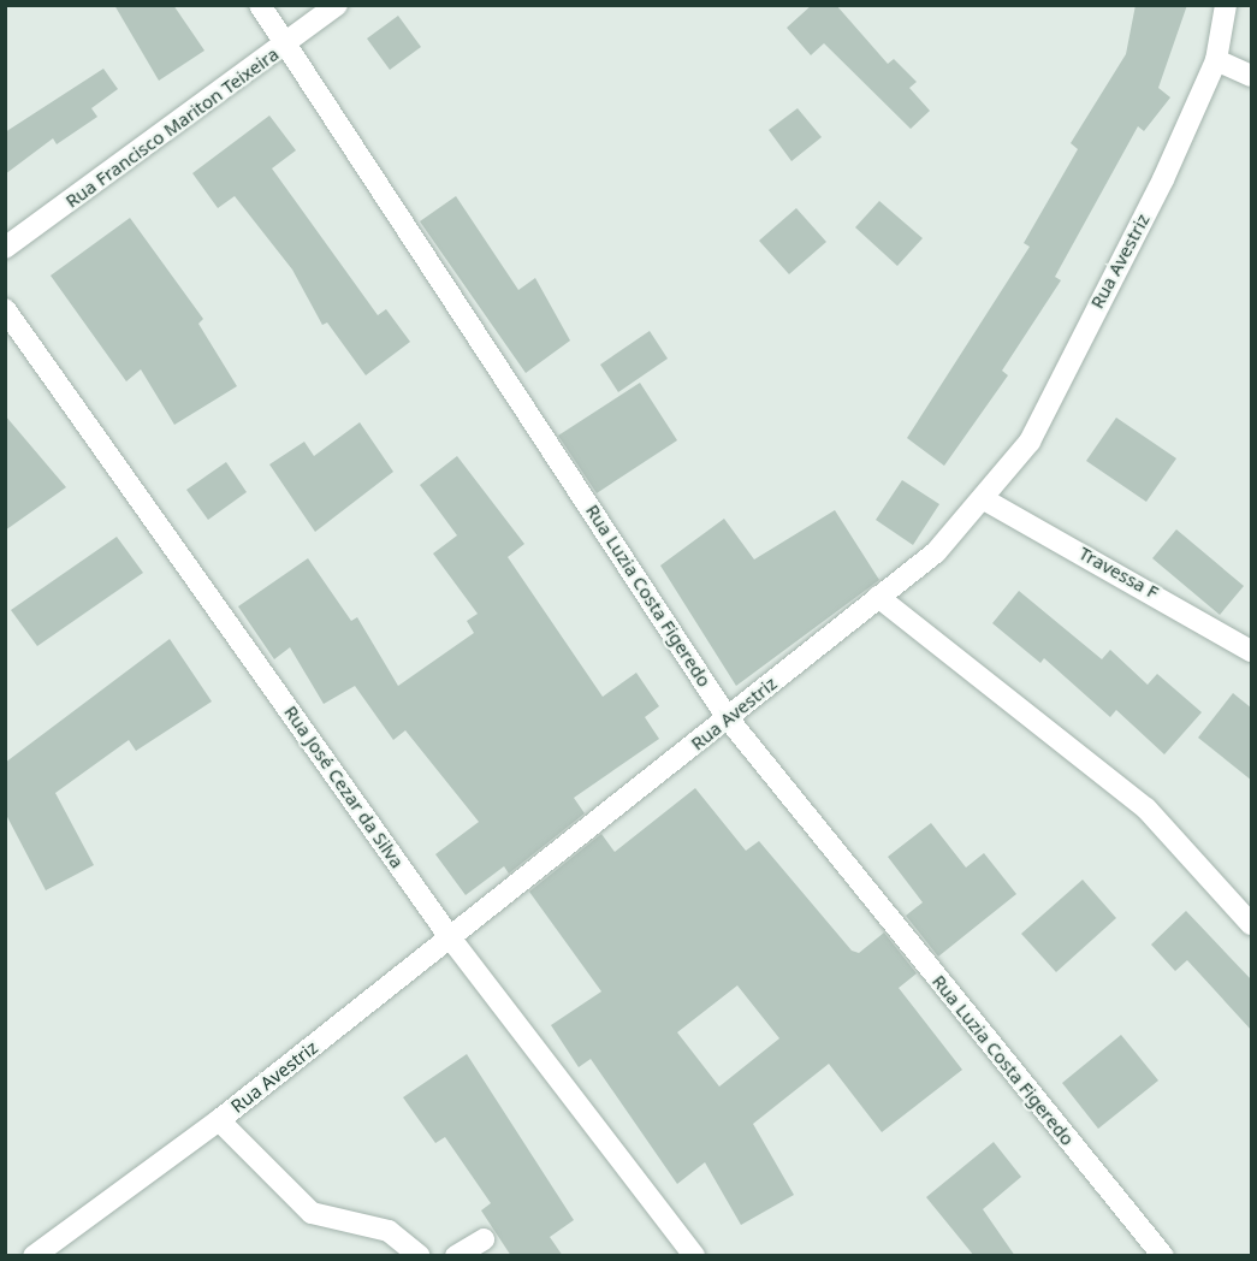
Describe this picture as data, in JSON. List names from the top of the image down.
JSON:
{
  "streets": {
    "street": [
      "Rua Francisco Mariton Teixeira",
      "Rua Avestriz",
      "Travessa F",
      "Rua Luzia Costa Figeredo",
      "Rua José Cezar da Silva"
    ]
  },
  "crossings": [
    ["Rua Francisco Mariton Teixeira", "Rua Luzia Costa Figeredo"],
    ["Rua Avestriz", "Travessa F"],
    ["Rua Avestriz", "Rua Luzia Costa Figeredo"],
    ["Rua Avestriz", "Rua José Cezar da Silva"]
  ]
}
